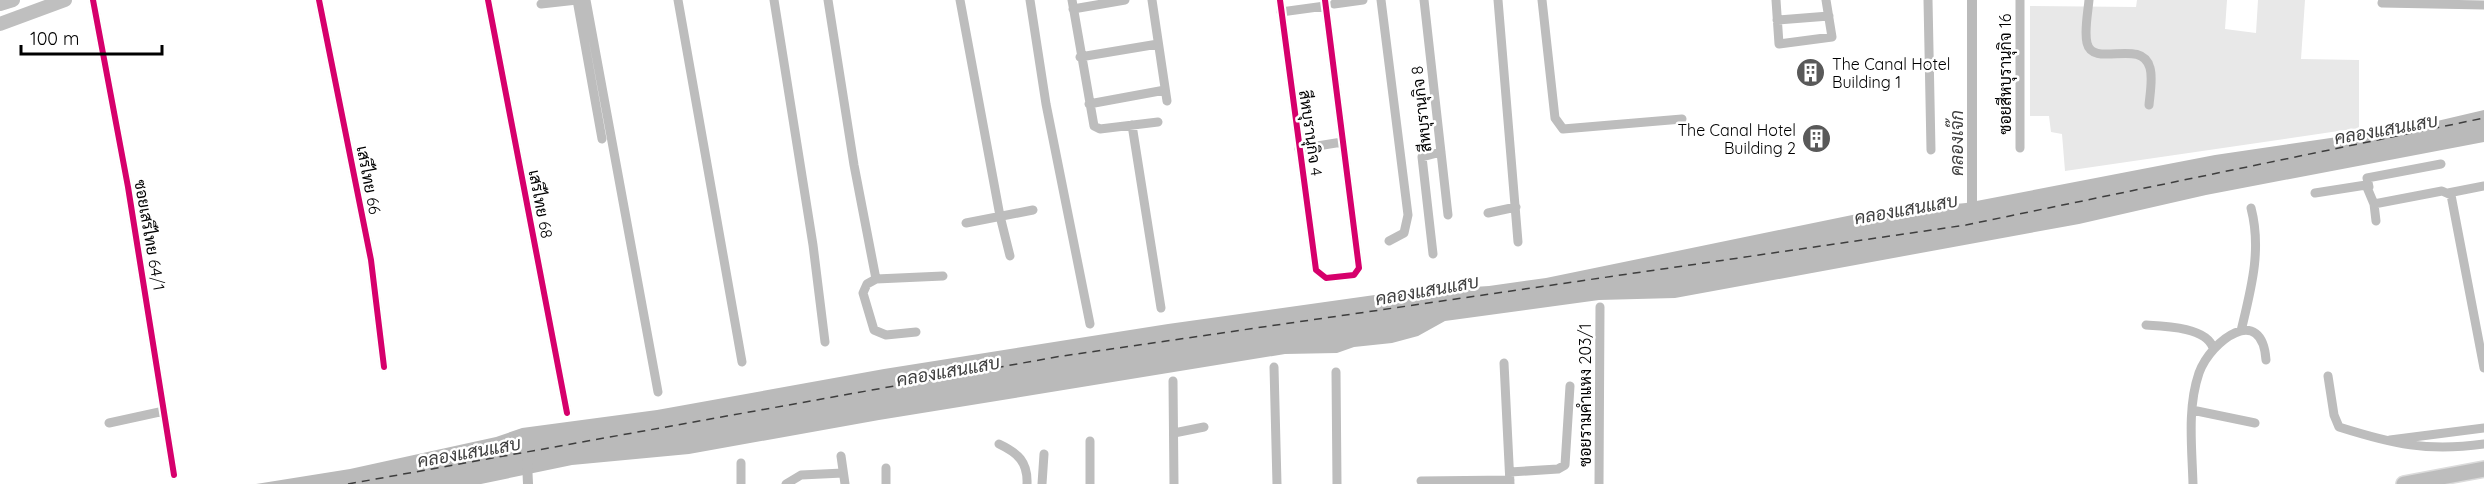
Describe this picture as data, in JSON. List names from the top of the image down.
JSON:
{
  "streets": {
    "street": [
      "ซอยสีหบุรานุกิจ 16",
      "สีหบุรานุกิจ 8",
      "สีหบุรานุกิจ 4",
      "เสรีไทย 66",
      "เสรีไทย 68",
      "ซอยเสรีไทย 64/1",
      "ซอยรามคำแหง 203/1"
    ]
  },
  "water": ["คลองแสนแสบ", "คลองเจ๊ก"],
  "places": {
    "building": ["The Canal Hotel Building 1", "The Canal Hotel Building 2"]
  },
  "scale_bar": "100 m"
}
